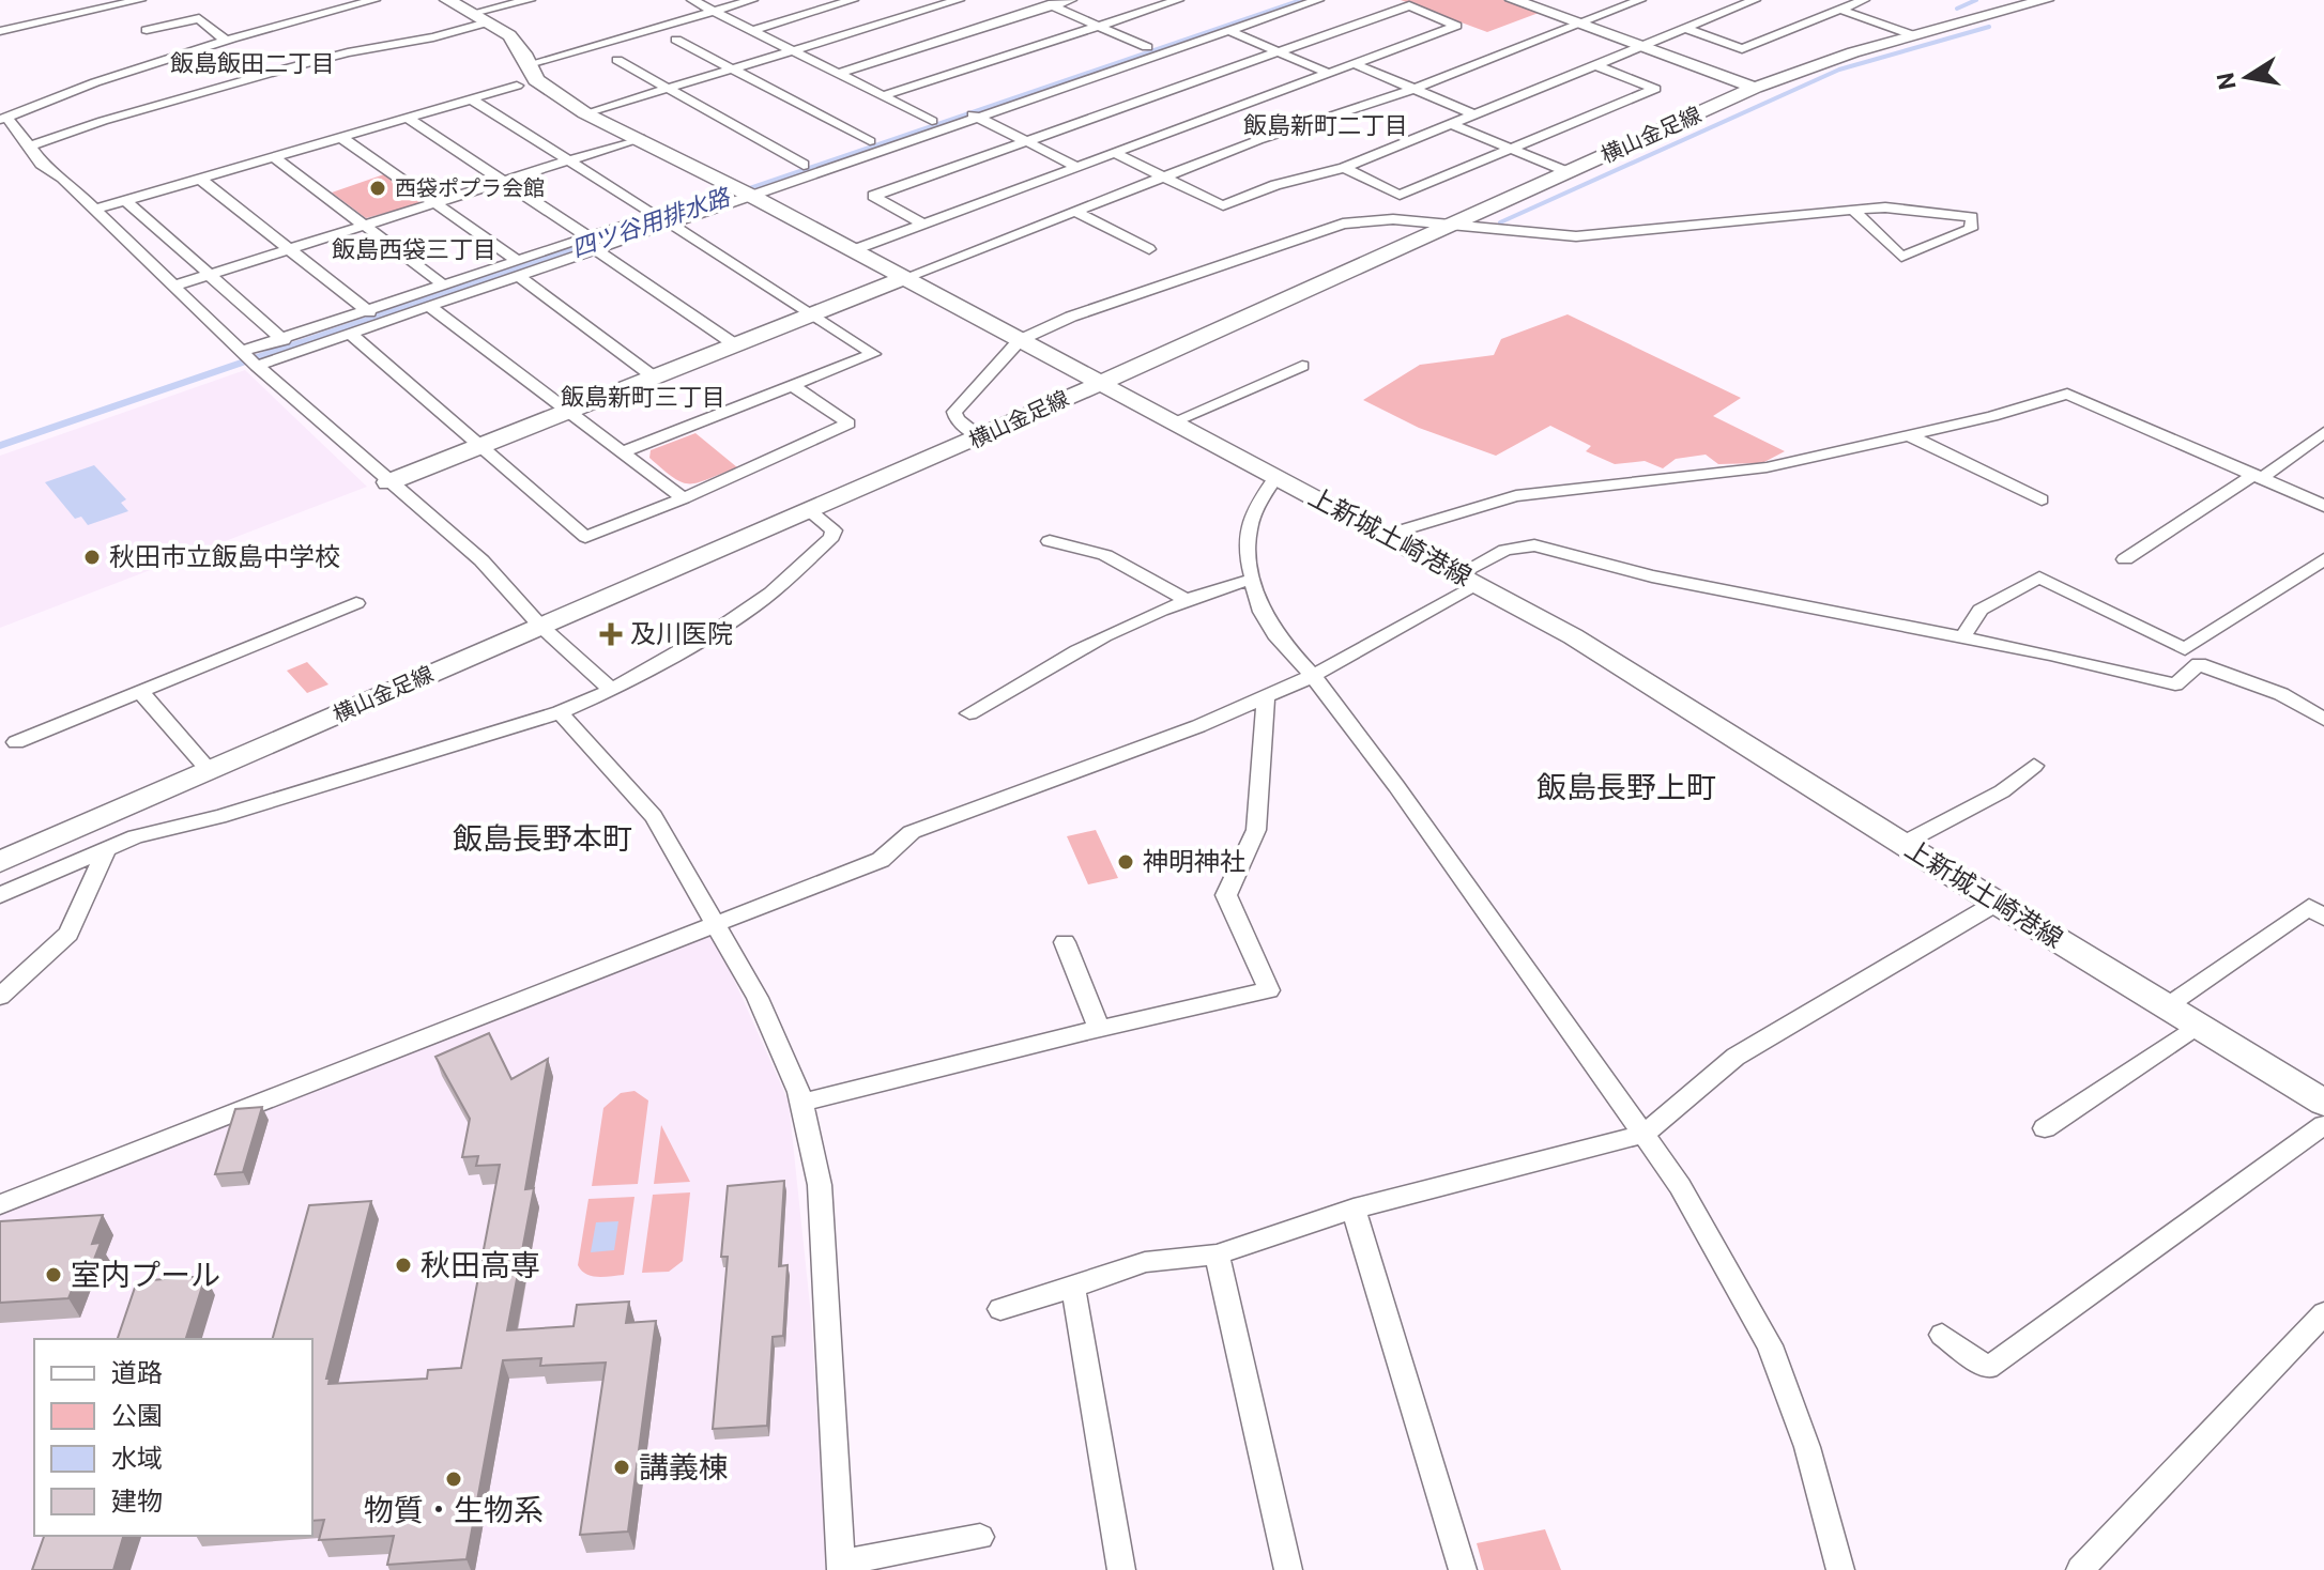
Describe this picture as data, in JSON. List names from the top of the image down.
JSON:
{
  "streets": {
    "street": ["横山金足線", "上新城土崎港線"]
  },
  "crossings": [
    ["横山金足線", "上新城土崎港線"]
  ],
  "districts": [
    "飯島飯田二丁目",
    "飯島新町二丁目",
    "飯島西袋三丁目",
    "飯島新町三丁目",
    "飯島長野上町",
    "飯島長野本町"
  ],
  "water": ["四ツ谷用排水路"],
  "places": {
    "other": [
      "西袋ポプラ会館",
      "秋田市立飯島中学校",
      "神明神社",
      "秋田高専",
      "室内プール",
      "講義棟",
      "物質・生物系"
    ],
    "health": ["及川医院"]
  },
  "legend": [
    "道路",
    "公園",
    "水域",
    "建物"
  ],
  "north": "left"
}
